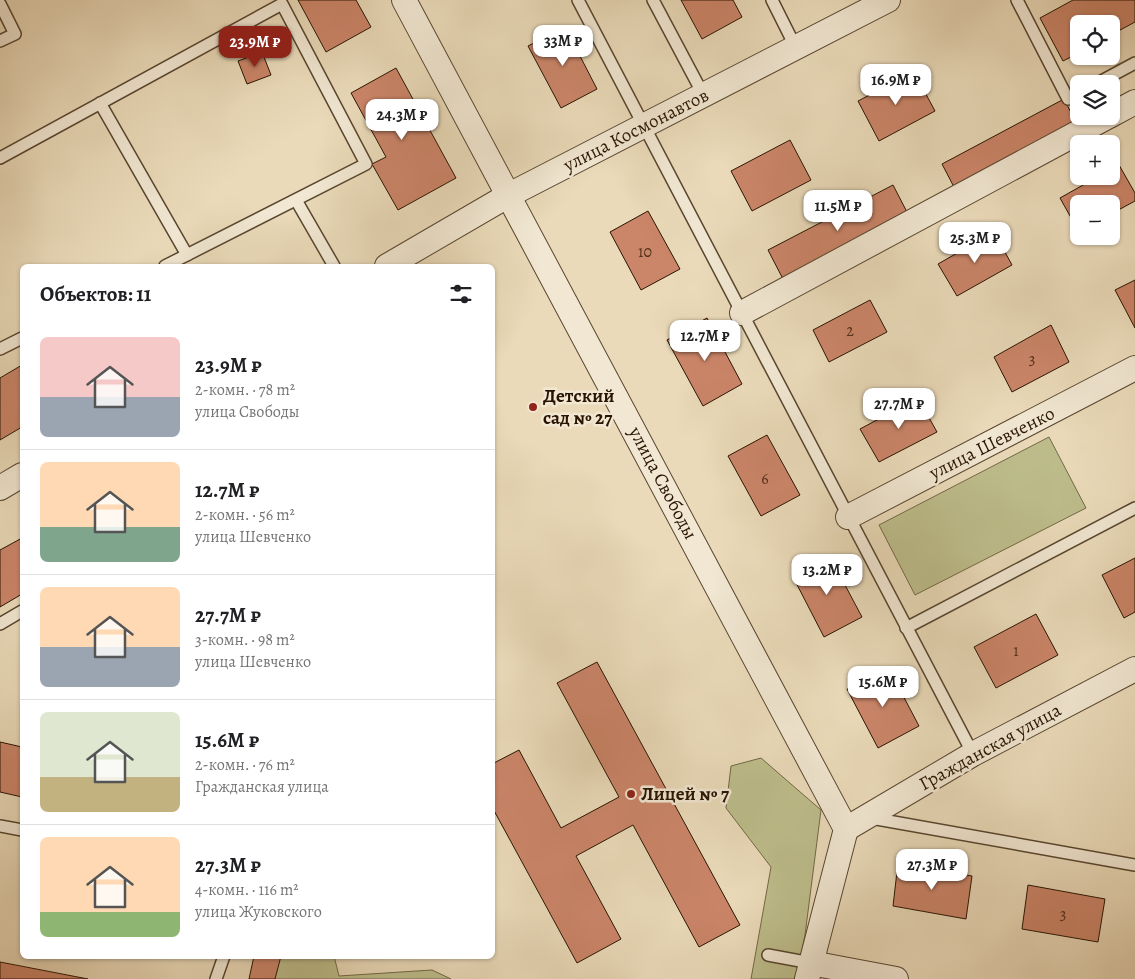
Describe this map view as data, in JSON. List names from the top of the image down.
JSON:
{
  "streets": {
    "street": [
      "улица Космонавтов",
      "улица Шевченко",
      "улица Свободы",
      "Гражданская улица"
    ]
  },
  "crossings": [
    ["улица Космонавтов", "улица Свободы"],
    ["улица Свободы", "Гражданская улица"]
  ],
  "places": ["Детский сад № 27", "Лицей № 7"],
  "house_numbers": [
    "10",
    "2",
    "3",
    "6",
    "1",
    "3"
  ],
  "page": {
    "map_buttons": ["+", "−"],
    "price": [
      "33M ₽",
      "23.9M ₽",
      "16.9M ₽",
      "24.3M ₽",
      "11.5M ₽",
      "25.3M ₽",
      "12.7M ₽",
      "27.7M ₽",
      "13.2M ₽",
      "15.6M ₽",
      "27.3M ₽"
    ],
    "heading": "Объектов: 11",
    "list": [
      {
        "name": "23.9M ₽",
        "note": "2-комн. · 78 m² · улица Свободы"
      },
      {
        "name": "12.7M ₽",
        "note": "2-комн. · 56 m² · улица Шевченко"
      },
      {
        "name": "27.7M ₽",
        "note": "3-комн. · 98 m² · улица Шевченко"
      },
      {
        "name": "15.6M ₽",
        "note": "2-комн. · 76 m² · Гражданская улица"
      },
      {
        "name": "27.3M ₽",
        "note": "4-комн. · 116 m² · улица Жуковского"
      }
    ]
  }
}
